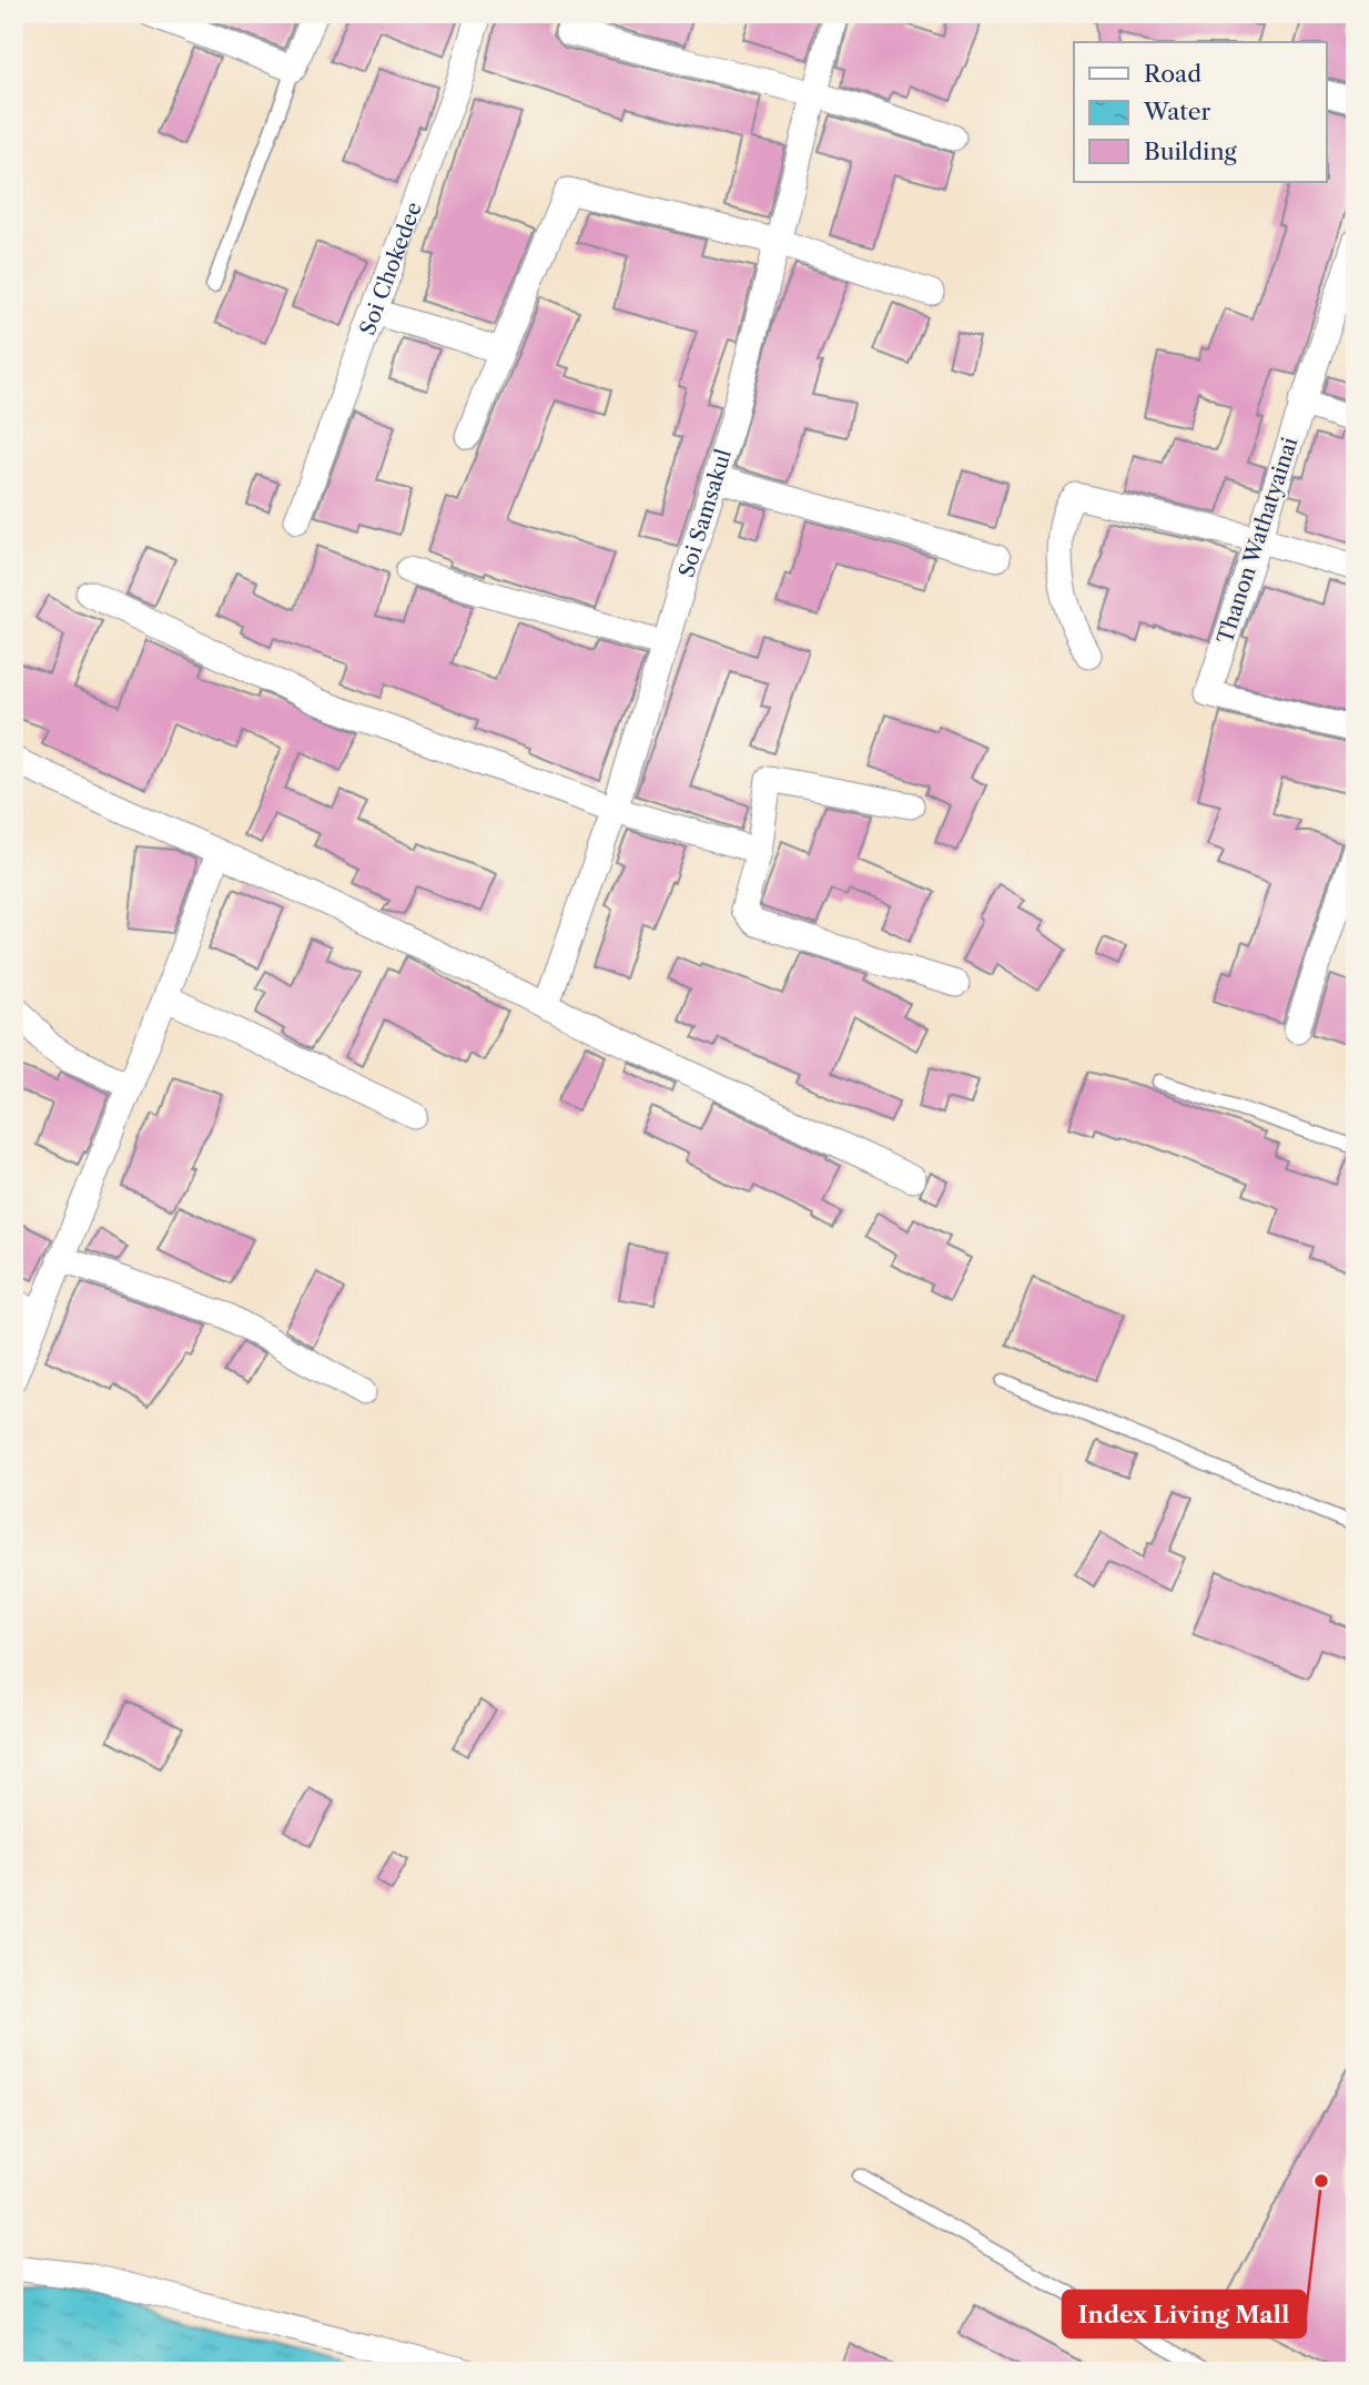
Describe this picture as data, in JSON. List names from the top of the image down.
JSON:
{
  "streets": {
    "street": ["Soi Chokedee", "Soi Samsakul", "Thanon Wathatyainai"]
  },
  "places": ["Index Living Mall"],
  "legend": ["Road", "Water", "Building"]
}
